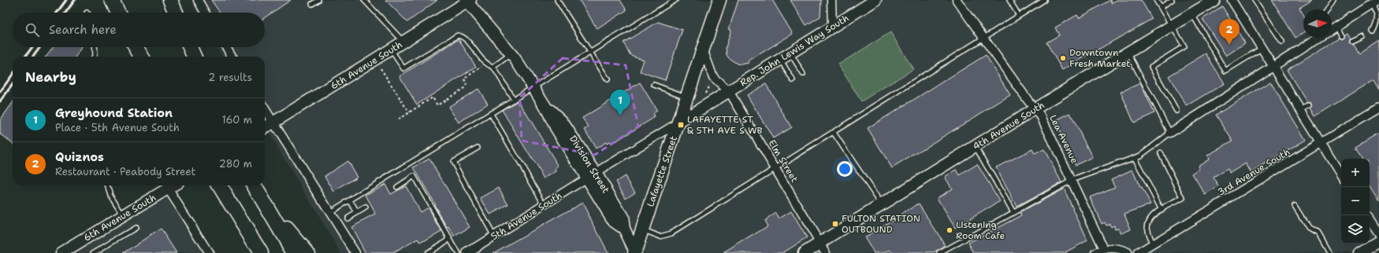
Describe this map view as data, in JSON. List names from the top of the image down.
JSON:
{
  "streets": {
    "main road": ["Lafayette Street"],
    "street": [
      "Rep. John Lewis Way South",
      "6th Avenue South",
      "4th Avenue South",
      "Lea Avenue",
      "Elm Street",
      "Division Street",
      "3rd Avenue South",
      "5th Avenue South"
    ]
  },
  "crossings": [
    ["Rep. John Lewis Way South", "Elm Street"],
    ["Rep. John Lewis Way South", "5th Avenue South"],
    ["6th Avenue South", "Division Street"],
    ["4th Avenue South", "Lea Avenue"],
    ["4th Avenue South", "Elm Street"],
    ["Elm Street", "Lafayette Street"],
    ["Elm Street", "5th Avenue South"],
    ["Division Street", "Lafayette Street"],
    ["Division Street", "5th Avenue South"],
    ["Lafayette Street", "5th Avenue South"]
  ],
  "places": {
    "other": ["Downtown Fresh Market", "Listening Room Cafe"],
    "transit": ["LAFAYETTE ST & 5TH AVE S WB", "FULTON STATION OUTBOUND"]
  },
  "north": "right",
  "page": {
    "search": "Search here",
    "pins": ["2", "1"],
    "heading": ["Nearby", "2 results"],
    "list": [
      {
        "mark": "1",
        "name": "Greyhound Station",
        "note": "Place · 5th Avenue South",
        "value": "160 m"
      },
      {
        "mark": "2",
        "name": "Quiznos",
        "note": "Restaurant · Peabody Street",
        "value": "280 m"
      }
    ],
    "map_buttons": ["+", "−"]
  }
}
